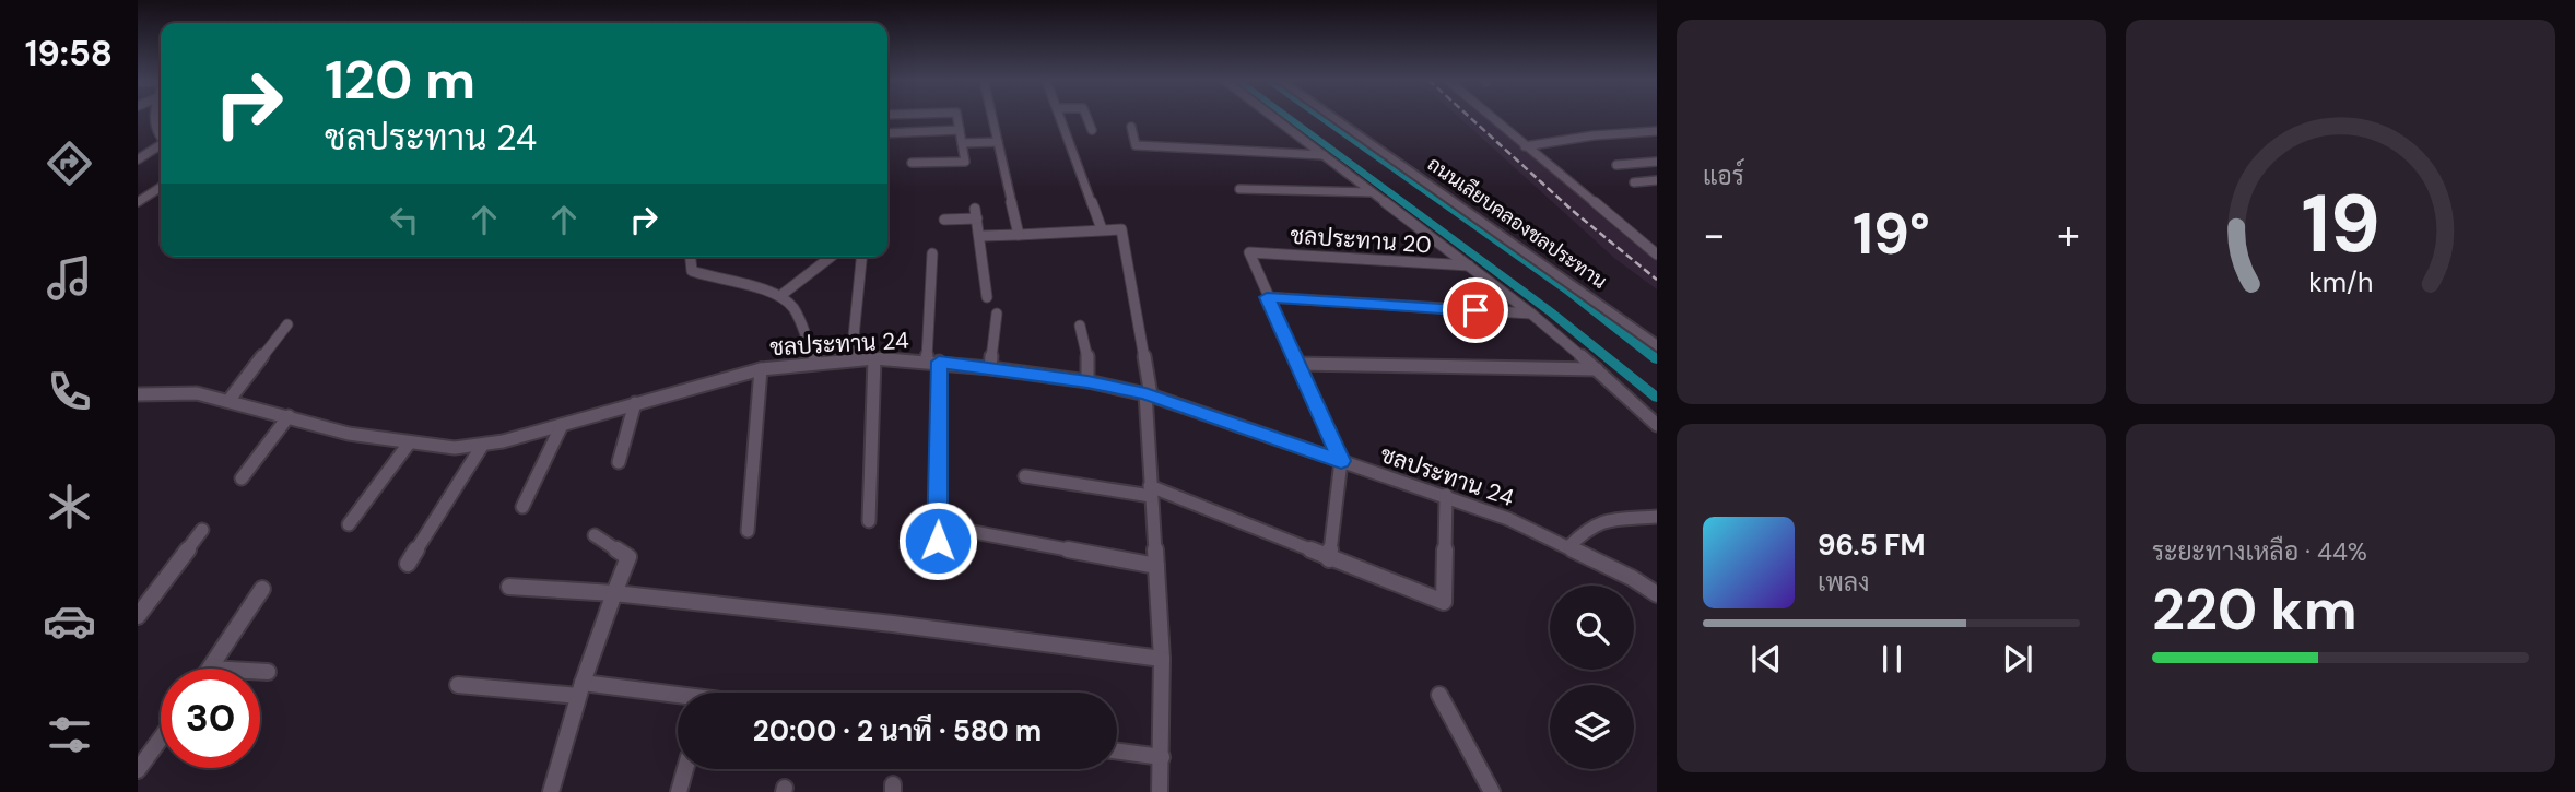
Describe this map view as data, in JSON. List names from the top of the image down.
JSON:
{
  "streets": {
    "street": ["ถนนเลียบคลองชลประทาน", "ชลประทาน 20", "ชลประทาน 24"]
  },
  "page": {
    "tabs": "19:58",
    "tile": [
      "แอร์",
      ["ระยะทางเหลือ · 44%", "220 km"]
    ],
    "turn": ["120 m", "ชลประทาน 24"],
    "heat": ["−", "19°", "+"],
    "song": ["96.5 FM", "เพลง"],
    "limit": "30",
    "trip": "20:00 · 2 นาที · 580 m",
    "gauge": ["19", "km/h"]
  }
}
